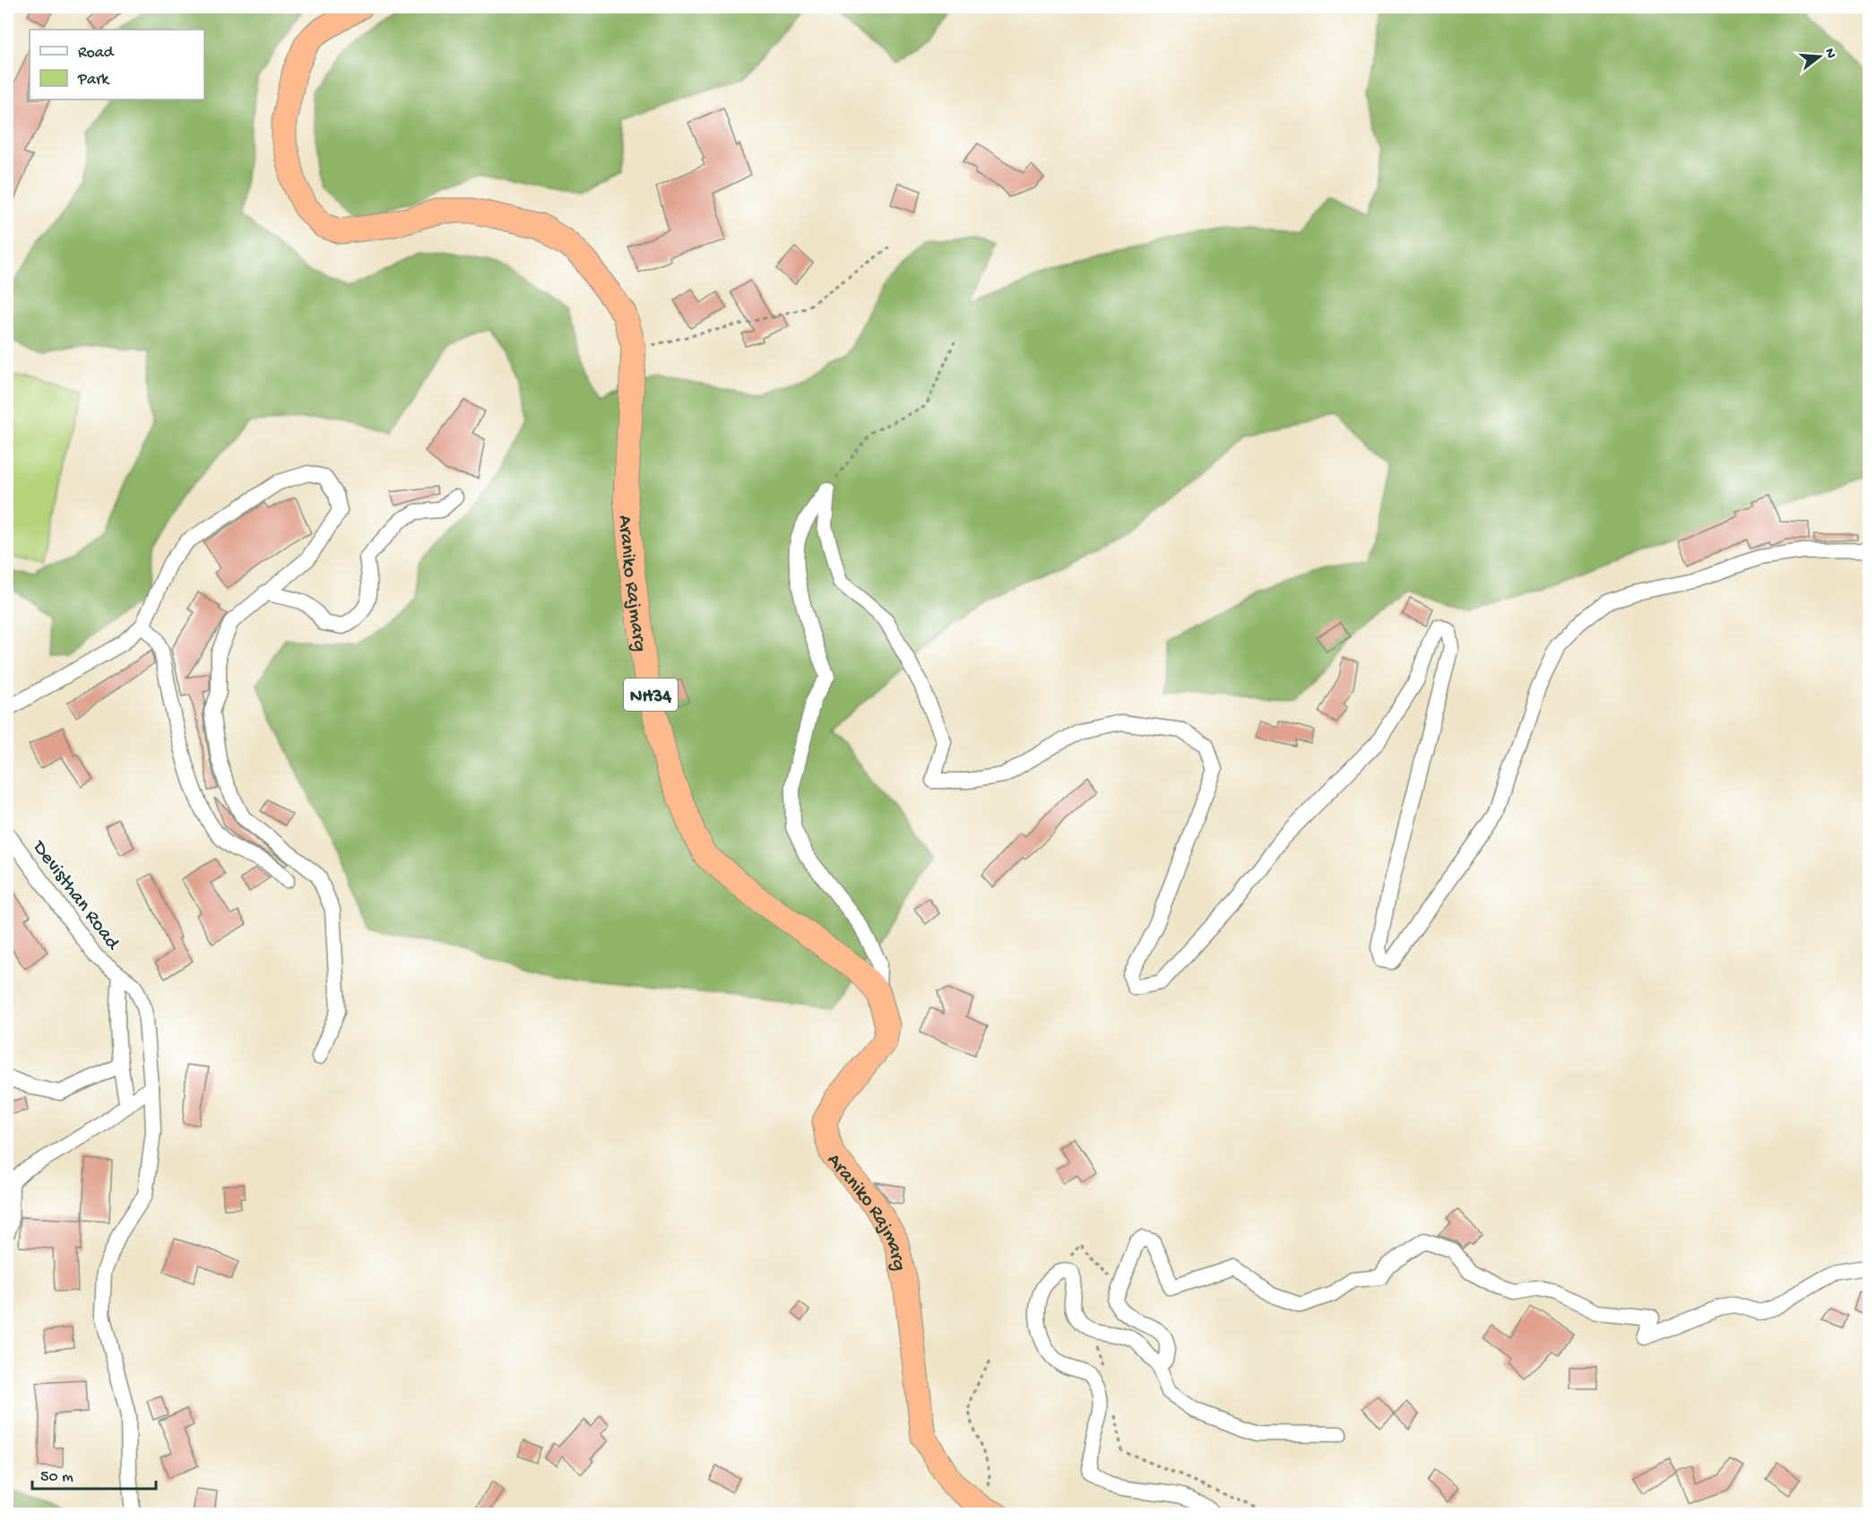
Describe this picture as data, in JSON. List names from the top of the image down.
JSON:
{
  "streets": {
    "highway": ["Araniko Rajmarg", "NH34"],
    "street": ["Devisthan Road"]
  },
  "legend": ["Road", "Park"],
  "scale_bar": "50 m",
  "north": "right"
}
